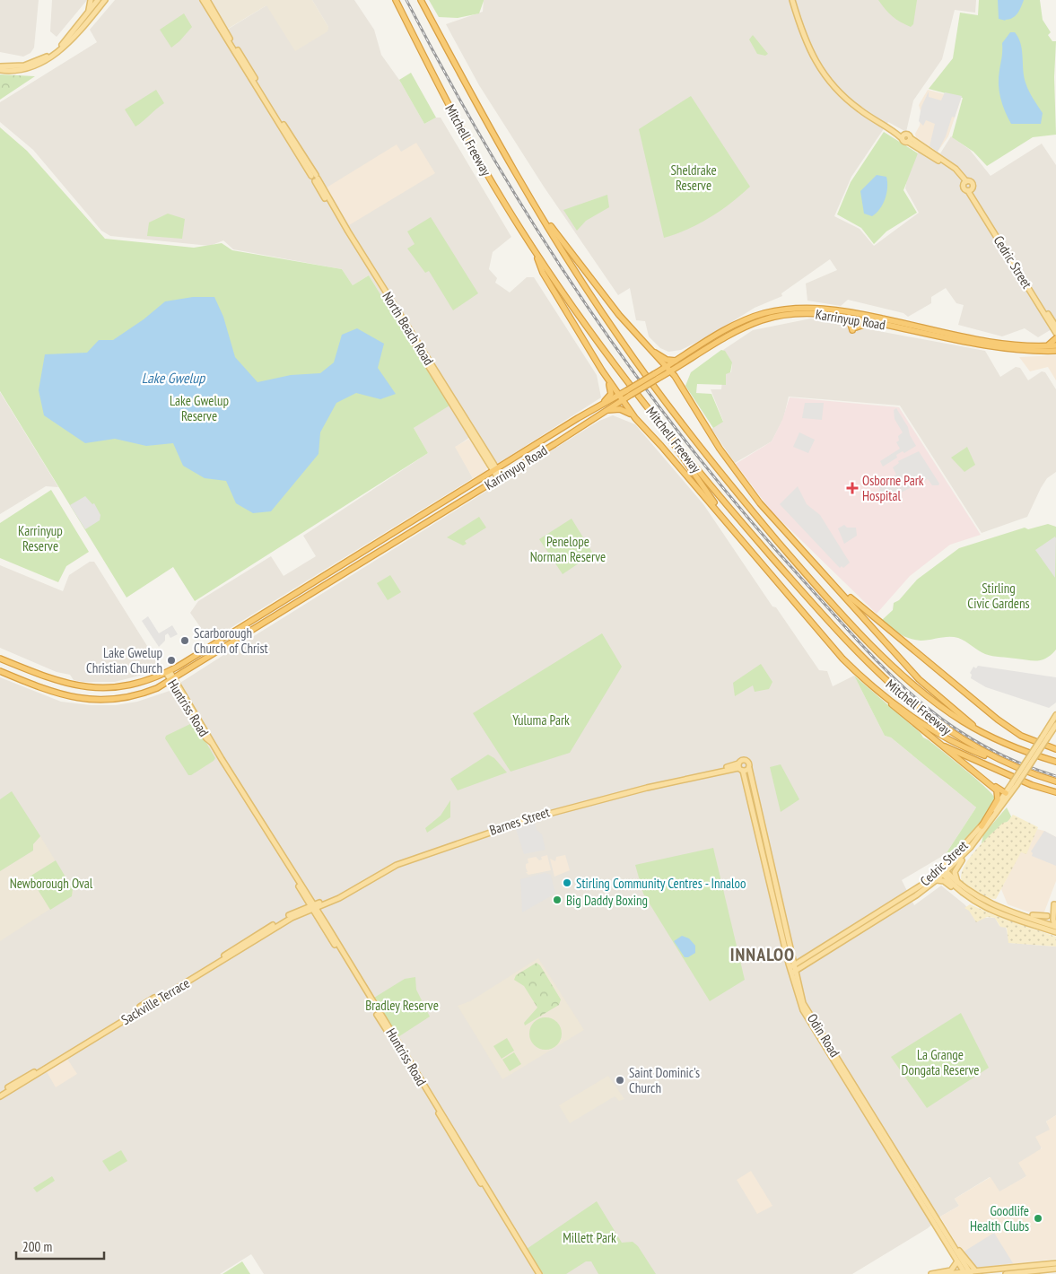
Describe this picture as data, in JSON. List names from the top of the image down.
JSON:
{
  "streets": {
    "highway": ["Mitchell Freeway", "Karrinyup Road"],
    "main road": [
      "Cedric Street",
      "North Beach Road",
      "Huntriss Road",
      "Barnes Street",
      "Sackville Terrace",
      "Odin Road"
    ]
  },
  "crossings": [
    ["Cedric Street", "Odin Road"],
    ["Karrinyup Road", "North Beach Road"],
    ["Karrinyup Road", "Huntriss Road"],
    ["Huntriss Road", "Barnes Street"],
    ["Huntriss Road", "Sackville Terrace"],
    ["Barnes Street", "Sackville Terrace"],
    ["Barnes Street", "Odin Road"]
  ],
  "districts": ["INNALOO"],
  "water": ["Lake Gwelup"],
  "parks": [
    "Sheldrake Reserve",
    "Lake Gwelup Reserve",
    "Karrinyup Reserve",
    "Penelope Norman Reserve",
    "Stirling Civic Gardens",
    "Yuluma Park",
    "Newborough Oval",
    "Bradley Reserve",
    "La Grange Dongata Reserve",
    "Millett Park"
  ],
  "places": {
    "health": ["Osborne Park Hospital"],
    "other": [
      "Scarborough Church of Christ",
      "Lake Gwelup Christian Church",
      "Stirling Community Centres - Innaloo",
      "Big Daddy Boxing",
      "Saint Dominic's Church",
      "Goodlife Health Clubs"
    ]
  },
  "scale_bar": "200 m"
}
